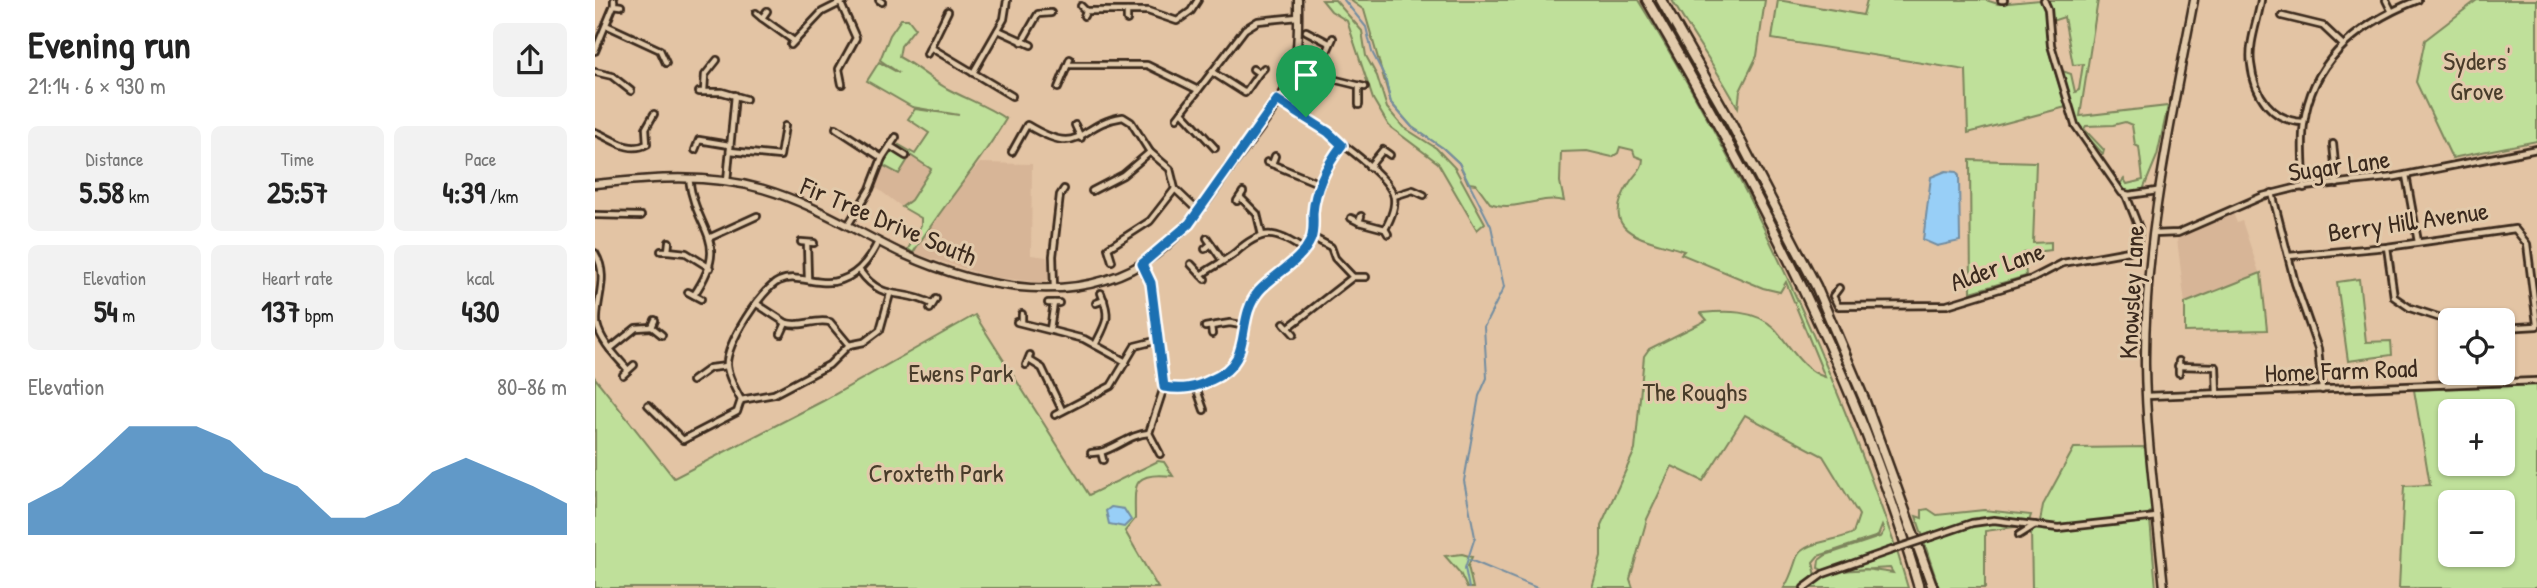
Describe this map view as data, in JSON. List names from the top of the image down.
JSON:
{
  "streets": {
    "street": [
      "Sugar Lane",
      "Fir Tree Drive South",
      "Berry Hill Avenue",
      "Alder Lane",
      "Knowsley Lane",
      "Home Farm Road"
    ]
  },
  "crossings": [
    ["Sugar Lane", "Knowsley Lane"],
    ["Knowsley Lane", "Home Farm Road"]
  ],
  "parks": [
    "Syders' Grove",
    "Ewens Park",
    "The Roughs",
    "Croxteth Park"
  ],
  "page": {
    "heading": ["Evening run", "21:14 · 6 × 930 m"],
    "stats": [
      ["Distance", "5.58 km"],
      ["Time", "25:57"],
      ["Pace", "4:39 /km"],
      ["Elevation", "54 m"],
      ["Heart rate", "137 bpm"],
      ["kcal", "430"]
    ],
    "map_buttons": ["+", "−"],
    "chart": ["Elevation", "80–86 m"]
  }
}
